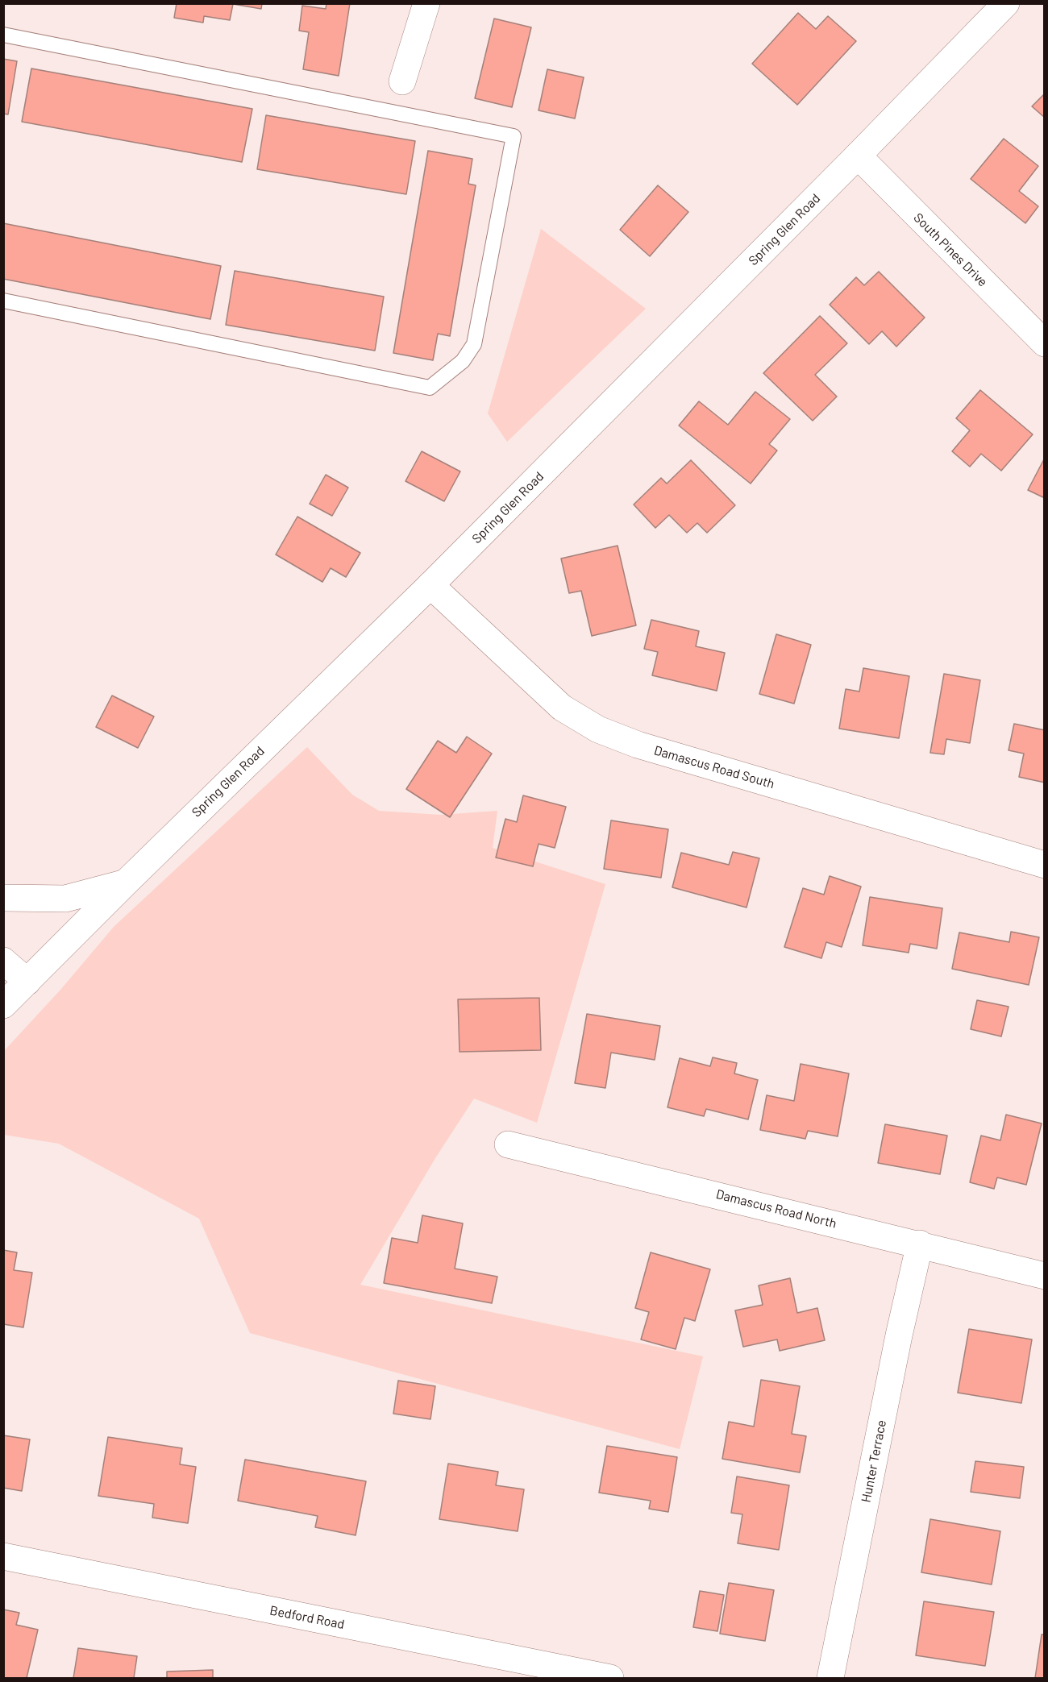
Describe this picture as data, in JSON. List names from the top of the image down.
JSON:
{
  "streets": {
    "street": [
      "Spring Glen Road",
      "South Pines Drive",
      "Damascus Road South",
      "Damascus Road North",
      "Hunter Terrace",
      "Bedford Road"
    ]
  },
  "crossings": [
    ["Spring Glen Road", "South Pines Drive"],
    ["Spring Glen Road", "Damascus Road South"],
    ["Damascus Road North", "Hunter Terrace"]
  ]
}
